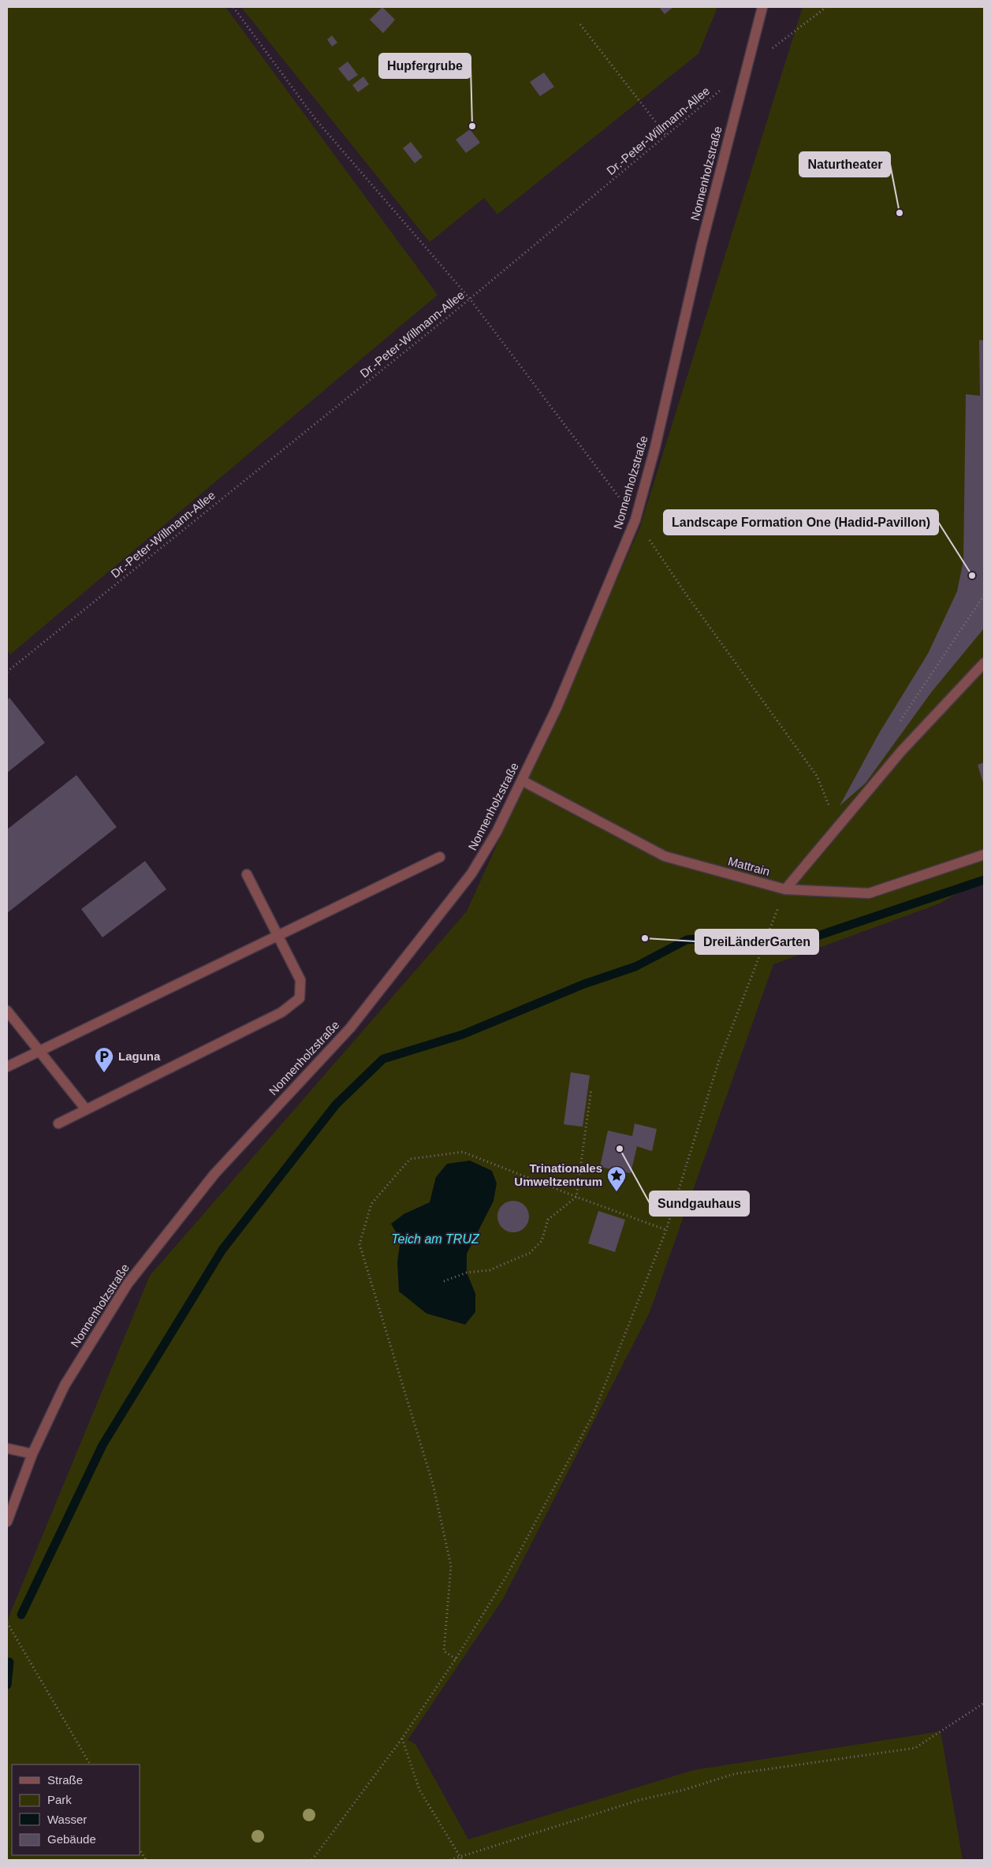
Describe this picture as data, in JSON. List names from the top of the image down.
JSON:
{
  "streets": {
    "street": ["Nonnenholzstraße", "Mattrain"],
    "path": ["Dr.-Peter-Willmann-Allee"]
  },
  "crossings": [
    ["Dr.-Peter-Willmann-Allee", "Nonnenholzstraße"],
    ["Nonnenholzstraße", "Mattrain"]
  ],
  "water": ["Teich am TRUZ"],
  "places": {
    "other": [
      "Hupfergrube",
      "Naturtheater",
      "Landscape Formation One (Hadid-Pavillon)",
      "DreiLänderGarten",
      "Sundgauhaus"
    ],
    "parking": ["Laguna"],
    "place": ["Trinationales Umweltzentrum"]
  },
  "legend": [
    "Straße",
    "Park",
    "Wasser",
    "Gebäude"
  ]
}
